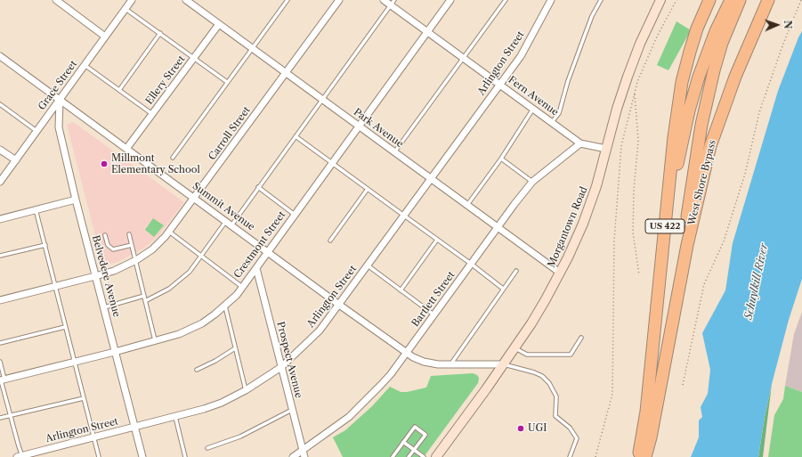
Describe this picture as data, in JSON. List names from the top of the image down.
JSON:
{
  "streets": {
    "highway": ["West Shore Bypass", "US 422"],
    "main road": ["Morgantown Road"],
    "street": [
      "Arlington Street",
      "Ellery Street",
      "Grace Street",
      "Fern Avenue",
      "Park Avenue",
      "Carroll Street",
      "Summit Avenue",
      "Crestmont Street",
      "Belvedere Avenue",
      "Bartlett Street",
      "Prospect Avenue"
    ]
  },
  "crossings": [
    ["Arlington Street", "Fern Avenue"],
    ["Arlington Street", "Park Avenue"],
    ["Arlington Street", "Summit Avenue"],
    ["Arlington Street", "Belvedere Avenue"],
    ["Arlington Street", "Prospect Avenue"],
    ["Ellery Street", "Park Avenue"],
    ["Ellery Street", "Summit Avenue"],
    ["Grace Street", "Summit Avenue"],
    ["Grace Street", "Belvedere Avenue"],
    ["Fern Avenue", "Morgantown Road"],
    ["Fern Avenue", "Crestmont Street"],
    ["Fern Avenue", "Bartlett Street"],
    ["Park Avenue", "Carroll Street"],
    ["Park Avenue", "Morgantown Road"],
    ["Park Avenue", "Crestmont Street"],
    ["Park Avenue", "Bartlett Street"],
    ["Carroll Street", "Summit Avenue"],
    ["Carroll Street", "Belvedere Avenue"],
    ["Summit Avenue", "Morgantown Road"],
    ["Summit Avenue", "Crestmont Street"],
    ["Summit Avenue", "Belvedere Avenue"],
    ["Summit Avenue", "Bartlett Street"],
    ["Crestmont Street", "Belvedere Avenue"],
    ["Crestmont Street", "Prospect Avenue"],
    ["Bartlett Street", "Prospect Avenue"]
  ],
  "water": ["Schuylkill River"],
  "places": ["Millmont Elementary School", "UGI"],
  "north": "right"
}
